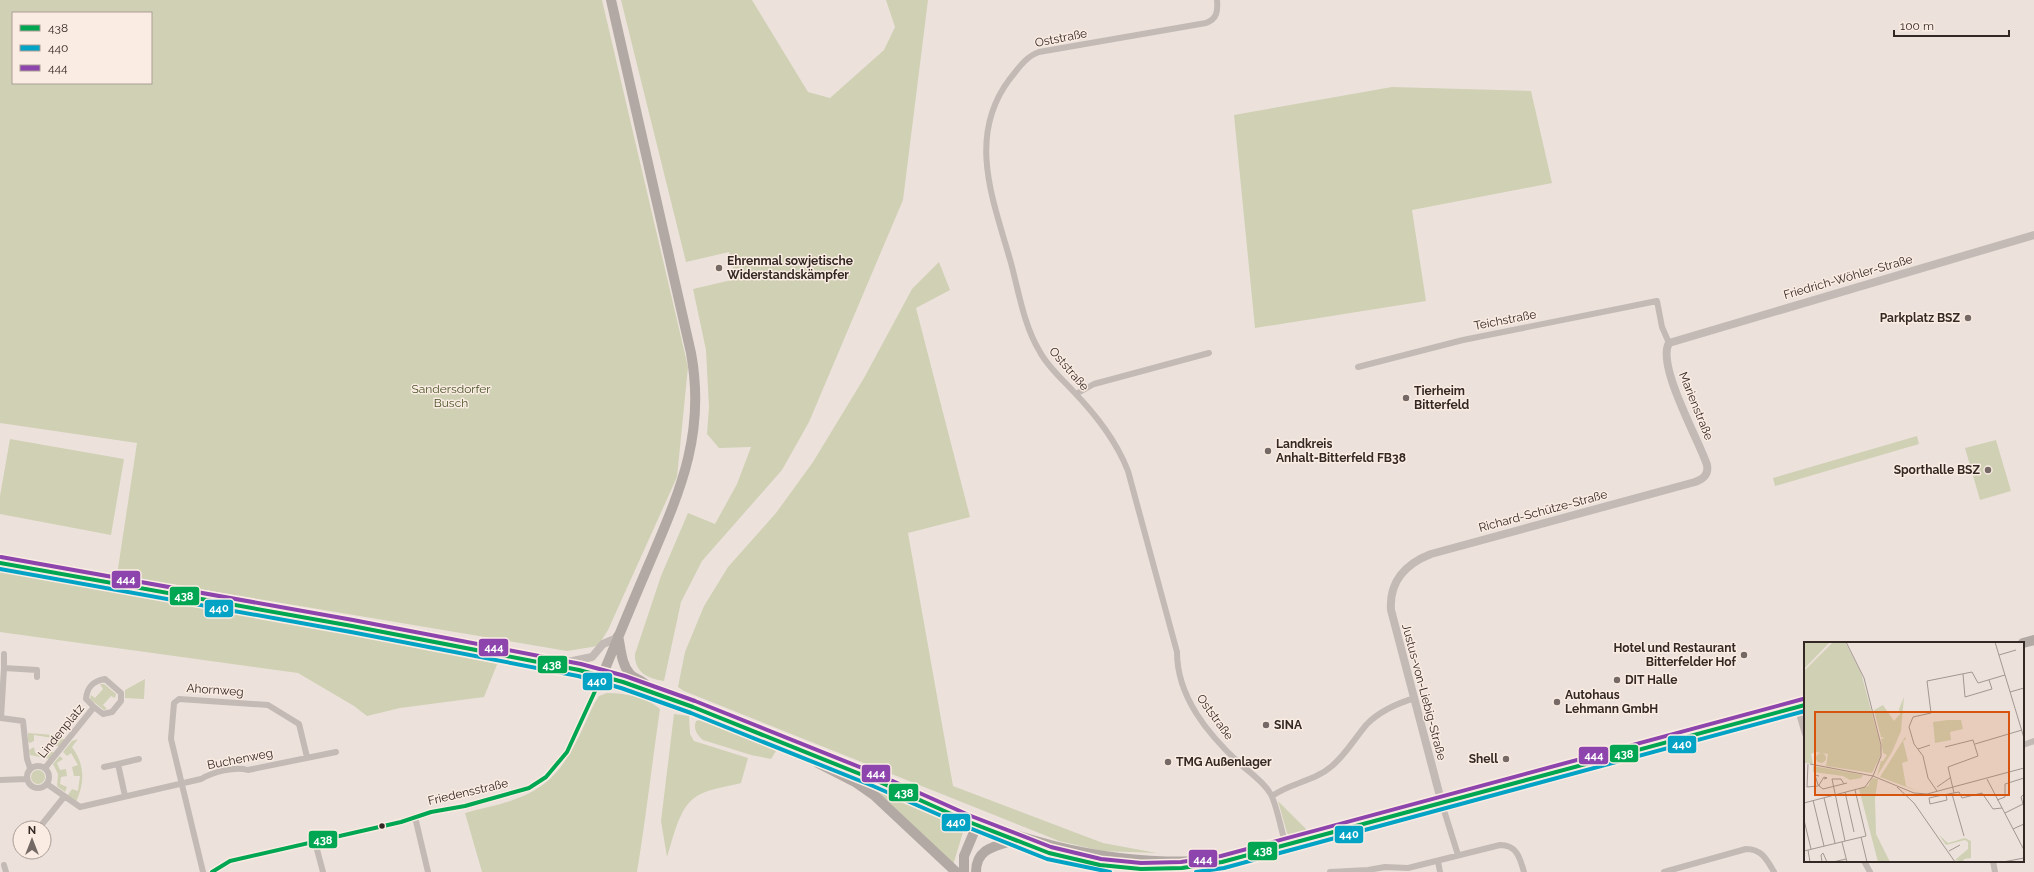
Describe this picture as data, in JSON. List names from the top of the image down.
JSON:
{
  "streets": {
    "street": [
      "Oststraße",
      "Friedrich-Wöhler-Straße",
      "Teichstraße",
      "Marienstraße",
      "Richard-Schütze-Straße",
      "Ahornweg",
      "Justus-von-Liebig-Straße",
      "Lindenplatz",
      "Buchenweg",
      "Friedensstraße"
    ]
  },
  "crossings": [
    ["Friedrich-Wöhler-Straße", "Marienstraße"],
    ["Teichstraße", "Marienstraße"],
    ["Marienstraße", "Richard-Schütze-Straße"],
    ["Richard-Schütze-Straße", "Justus-von-Liebig-Straße"],
    ["Ahornweg", "Buchenweg"],
    ["Lindenplatz", "Buchenweg"]
  ],
  "parks": ["Sandersdorfer Busch"],
  "places": [
    "Ehrenmal sowjetische Widerstandskämpfer",
    "Parkplatz BSZ",
    "Tierheim Bitterfeld",
    "Landkreis Anhalt-Bitterfeld FB38",
    "Sporthalle BSZ",
    "Hotel und Restaurant Bitterfelder Hof",
    "DIT Halle",
    "Autohaus Lehmann GmbH",
    "SINA",
    "Shell",
    "TMG Außenlager"
  ],
  "lines": ["transit line 444", "transit line 438", "transit line 440"],
  "legend": ["438", "440", "444"],
  "scale_bar": "100 m",
  "north": "top"
}
